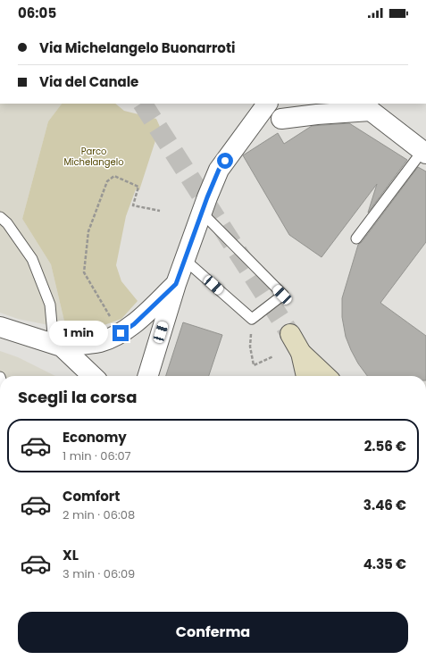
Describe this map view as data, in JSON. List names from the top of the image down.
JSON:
{
  "parks": ["Parco Michelangelo"],
  "page": {
    "status": "06:05",
    "banner": ["Via Michelangelo Buonarroti", "Via del Canale"],
    "bubble": "1 min",
    "heading": "Scegli la corsa",
    "list": [
      {
        "name": "Economy",
        "note": "1 min · 06:07",
        "value": "2.56 €"
      },
      {
        "name": "Comfort",
        "note": "2 min · 06:08",
        "value": "3.46 €"
      },
      {
        "name": "XL",
        "note": "3 min · 06:09",
        "value": "4.35 €"
      }
    ],
    "buttons": "Conferma"
  }
}
